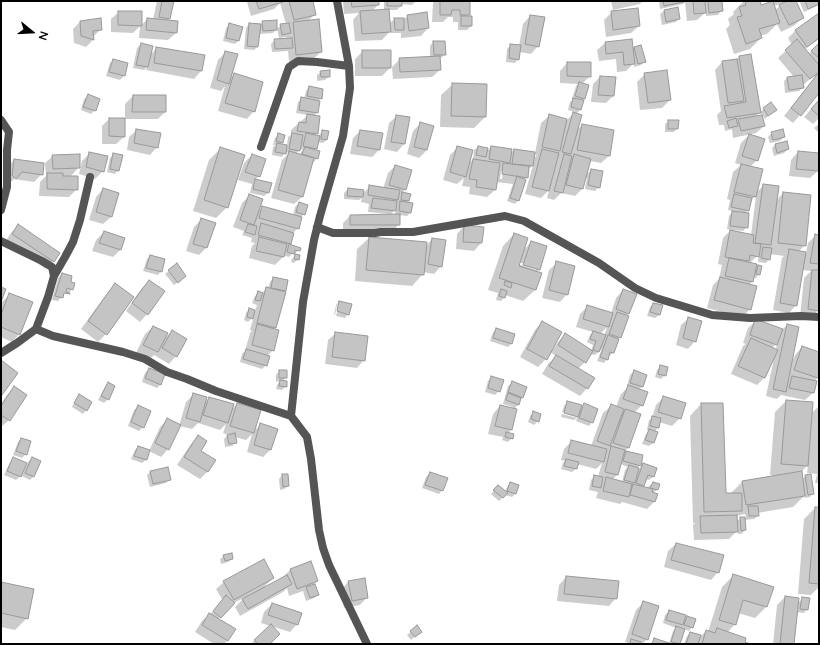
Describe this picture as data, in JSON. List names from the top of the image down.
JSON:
{
  "north": "right"
}
